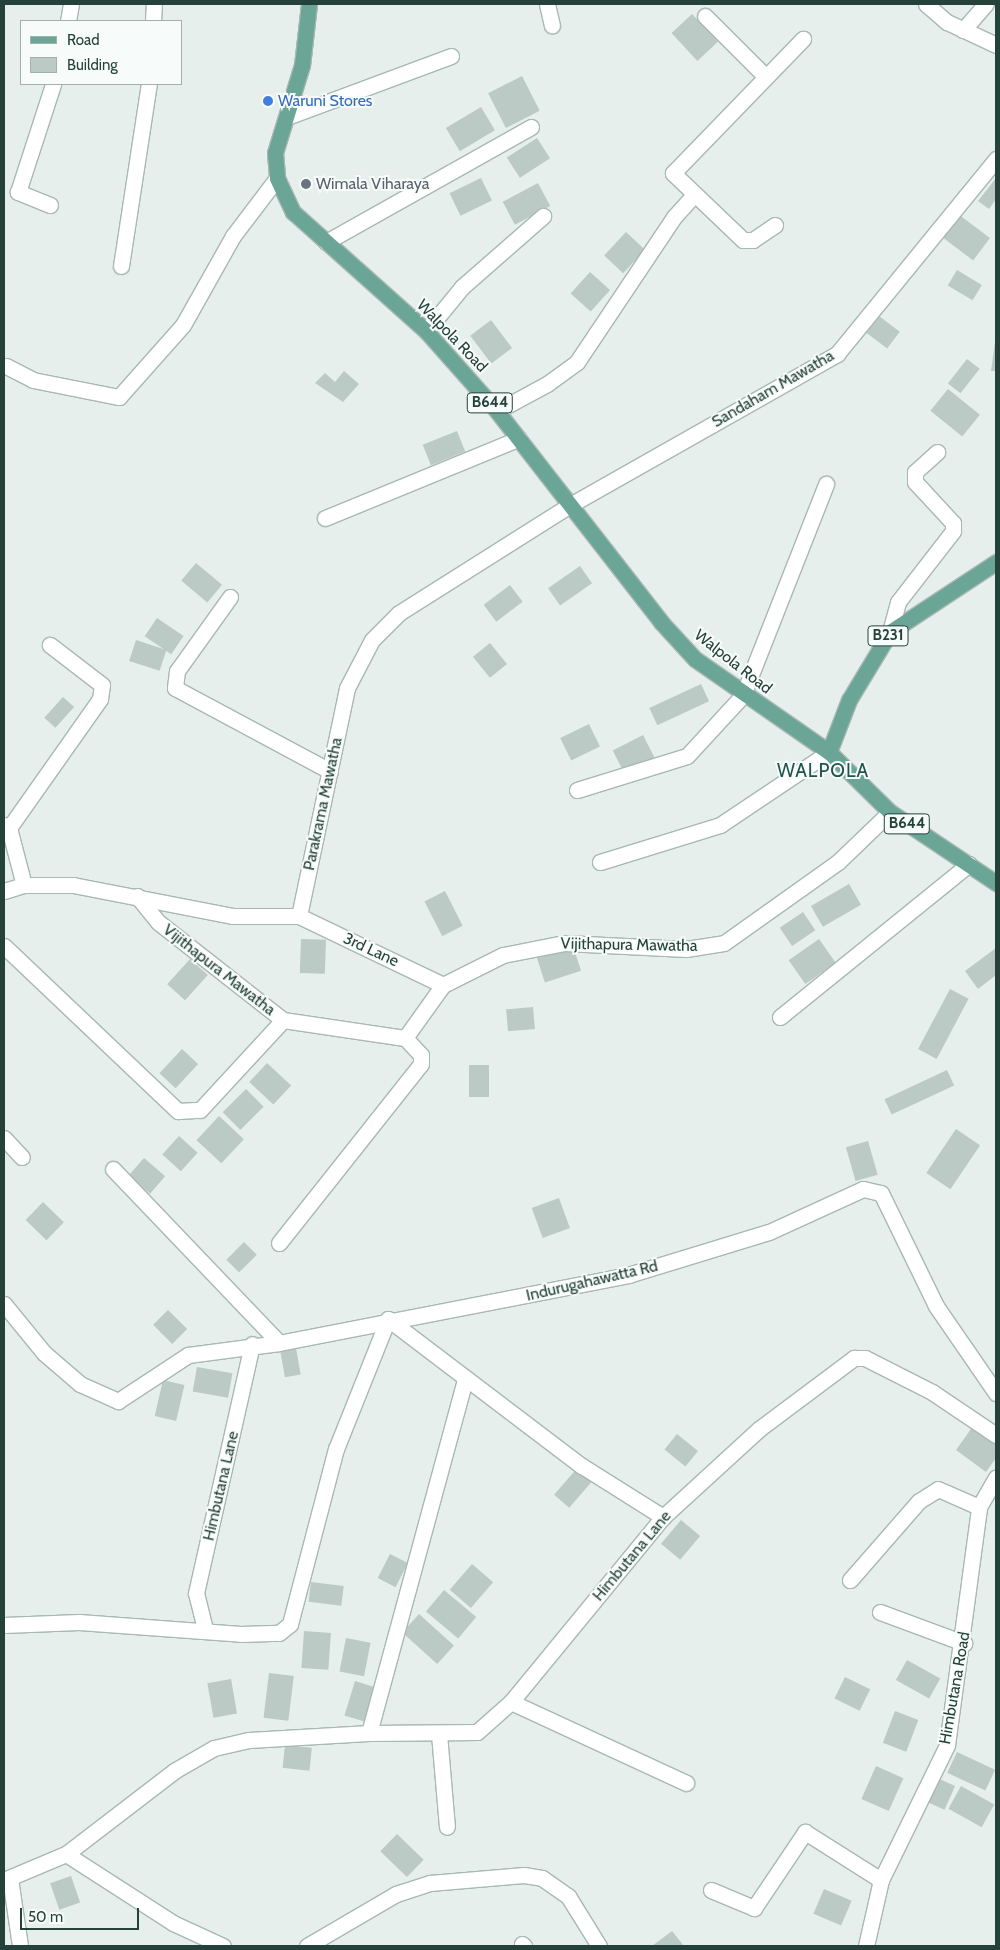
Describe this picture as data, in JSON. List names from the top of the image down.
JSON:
{
  "streets": {
    "main road": ["Walpola Road", "B644", "B231"],
    "street": [
      "Sandaham Mawatha",
      "Parakrama Mawatha",
      "Vijithapura Mawatha",
      "3rd Lane",
      "Indurugahawatta Rd",
      "Himbutana Lane",
      "Himbutana Road"
    ]
  },
  "crossings": [
    ["Walpola Road", "Sandaham Mawatha"],
    ["Walpola Road", "B644"],
    ["Walpola Road", "B231"],
    ["Walpola Road", "Parakrama Mawatha"],
    ["Sandaham Mawatha", "Parakrama Mawatha"],
    ["B644", "B231"],
    ["B644", "Vijithapura Mawatha"],
    ["Parakrama Mawatha", "3rd Lane"],
    ["Vijithapura Mawatha", "3rd Lane"],
    ["Indurugahawatta Rd", "Himbutana Lane"]
  ],
  "districts": ["WALPOLA"],
  "places": ["Waruni Stores", "Wimala Viharaya"],
  "legend": ["Road", "Building"],
  "scale_bar": "50 m"
}
